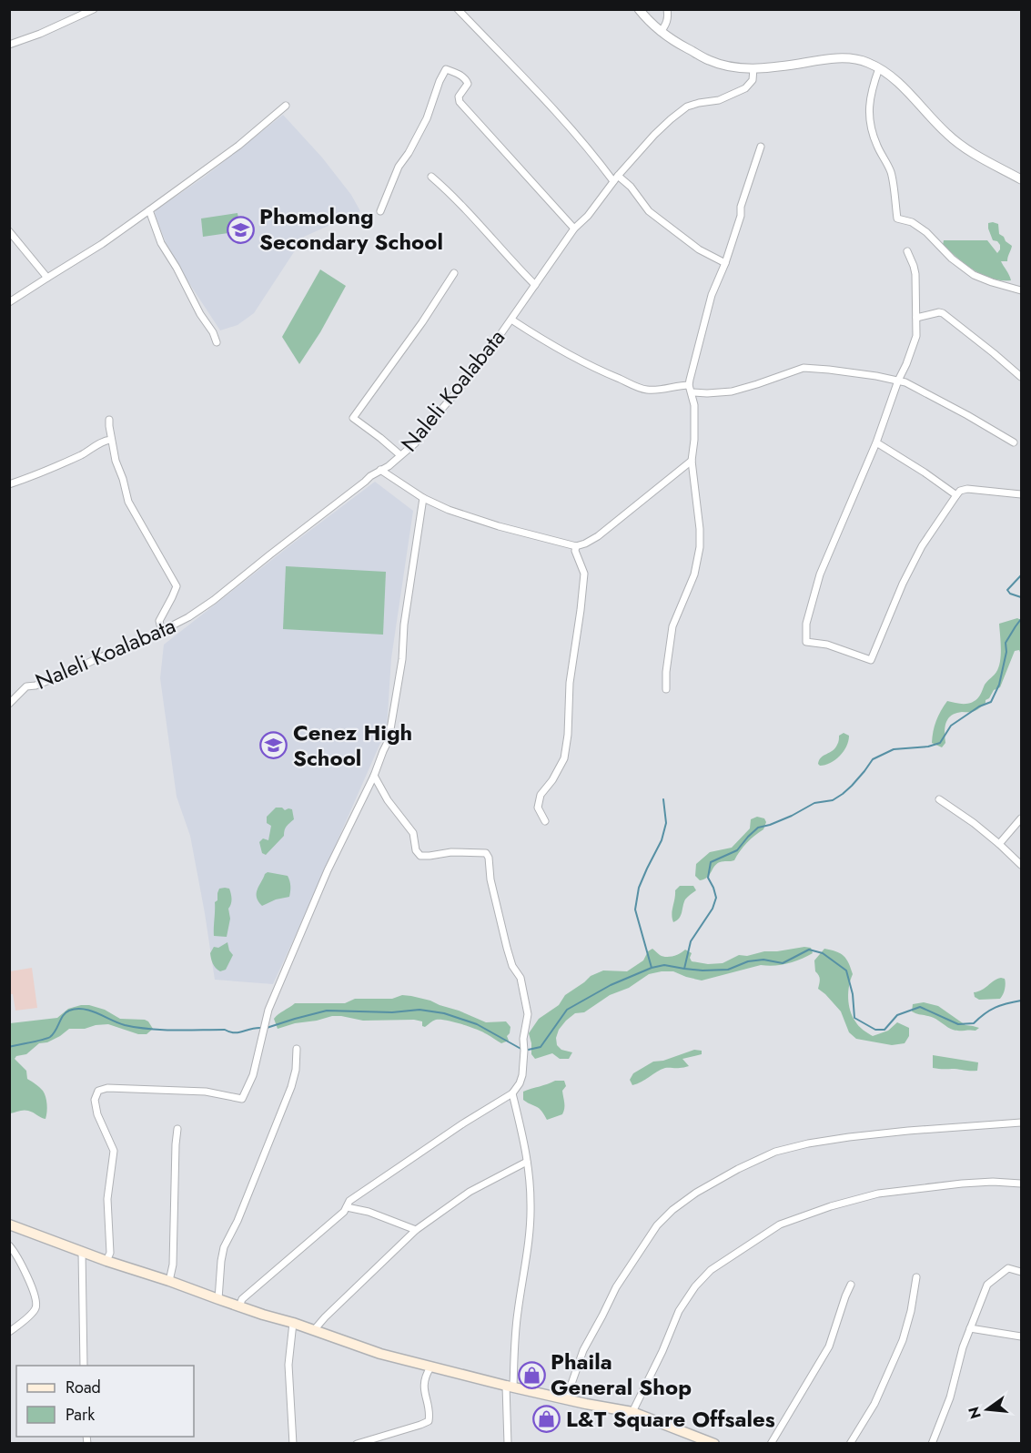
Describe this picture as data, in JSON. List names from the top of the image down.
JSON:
{
  "streets": {
    "street": ["Naleli Koalabata"]
  },
  "places": {
    "school or university": ["Phomolong Secondary School", "Cenez High School"],
    "shop": ["Phaila General Shop", "L&T Square Offsales"]
  },
  "legend": ["Road", "Park"],
  "north": "left"
}
